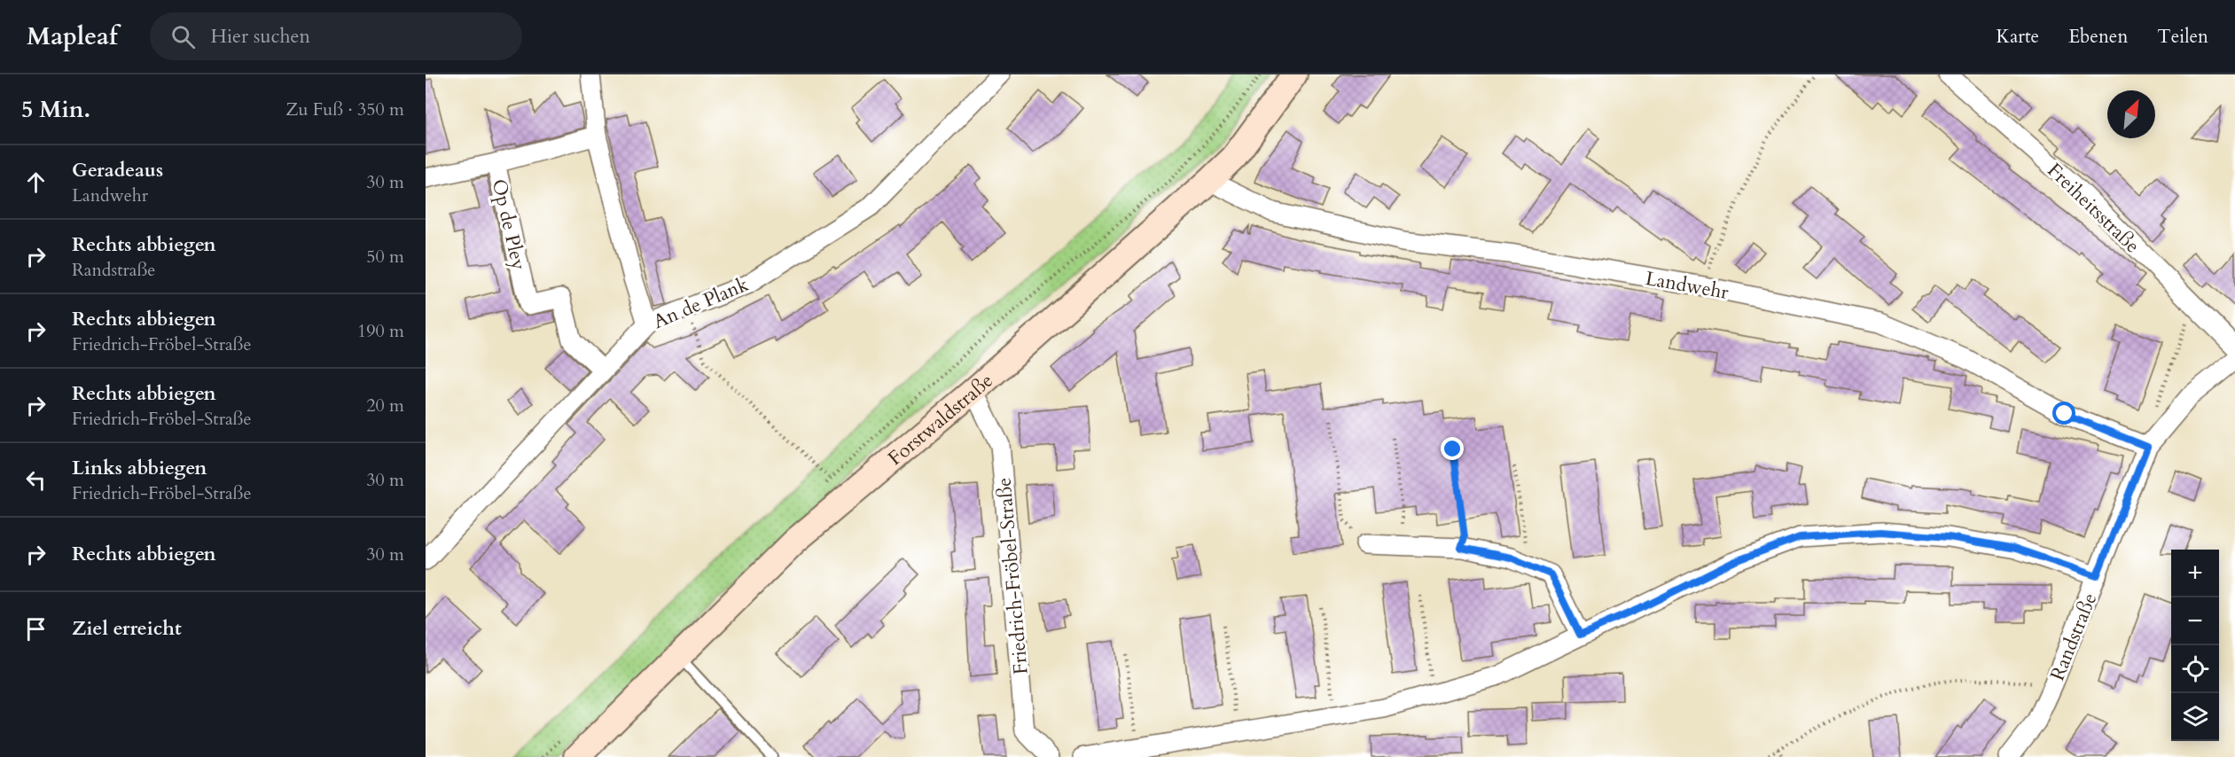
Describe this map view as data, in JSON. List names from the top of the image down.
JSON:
{
  "streets": {
    "street": [
      "Freiheitsstraße",
      "Op de Pley",
      "Landwehr",
      "An de Plank",
      "Forstwaldstraße",
      "Friedrich-Fröbel-Straße",
      "Randstraße"
    ]
  },
  "crossings": [
    ["Op de Pley", "An de Plank"],
    ["Landwehr", "Forstwaldstraße"],
    ["Landwehr", "Randstraße"],
    ["Forstwaldstraße", "Friedrich-Fröbel-Straße"]
  ],
  "north": "top right",
  "page": {
    "header": "Mapleaf",
    "search": "Hier suchen",
    "nav": ["Karte", "Ebenen", "Teilen"],
    "heading": ["5 Min.", "Zu Fuß · 350 m"],
    "list": [
      ["Geradeaus", "Landwehr", "30 m"],
      ["Rechts abbiegen", "Randstraße", "50 m"],
      ["Rechts abbiegen", "Friedrich-Fröbel-Straße", "190 m"],
      ["Rechts abbiegen", "Friedrich-Fröbel-Straße", "20 m"],
      ["Links abbiegen", "Friedrich-Fröbel-Straße", "30 m"],
      ["Rechts abbiegen", "30 m"],
      "Ziel erreicht"
    ],
    "map_buttons": ["+", "−"]
  }
}
